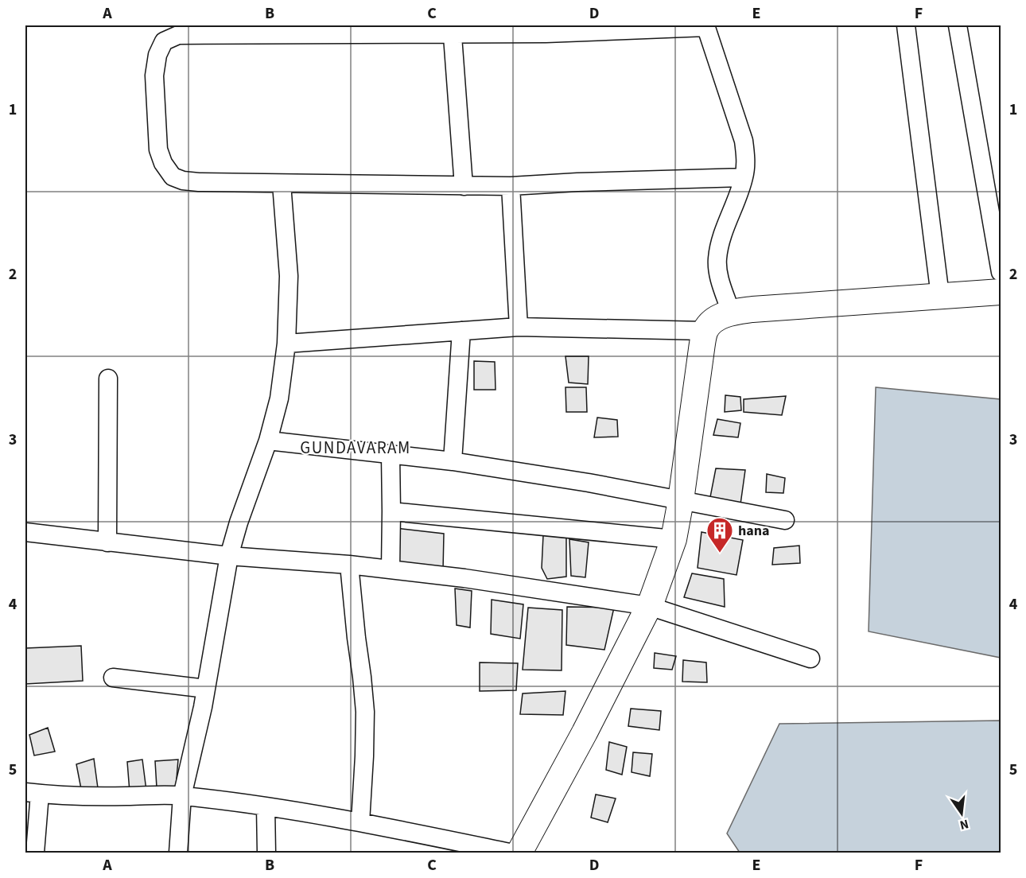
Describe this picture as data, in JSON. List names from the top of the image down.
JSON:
{
  "districts": ["GUNDAVARAM"],
  "places": {
    "building": ["hana"]
  },
  "north": "bottom",
  "grid": {
    "columns": [
      "A",
      "B",
      "C",
      "D",
      "E",
      "F"
    ],
    "rows": [
      "1",
      "2",
      "3",
      "4",
      "5"
    ]
  }
}
